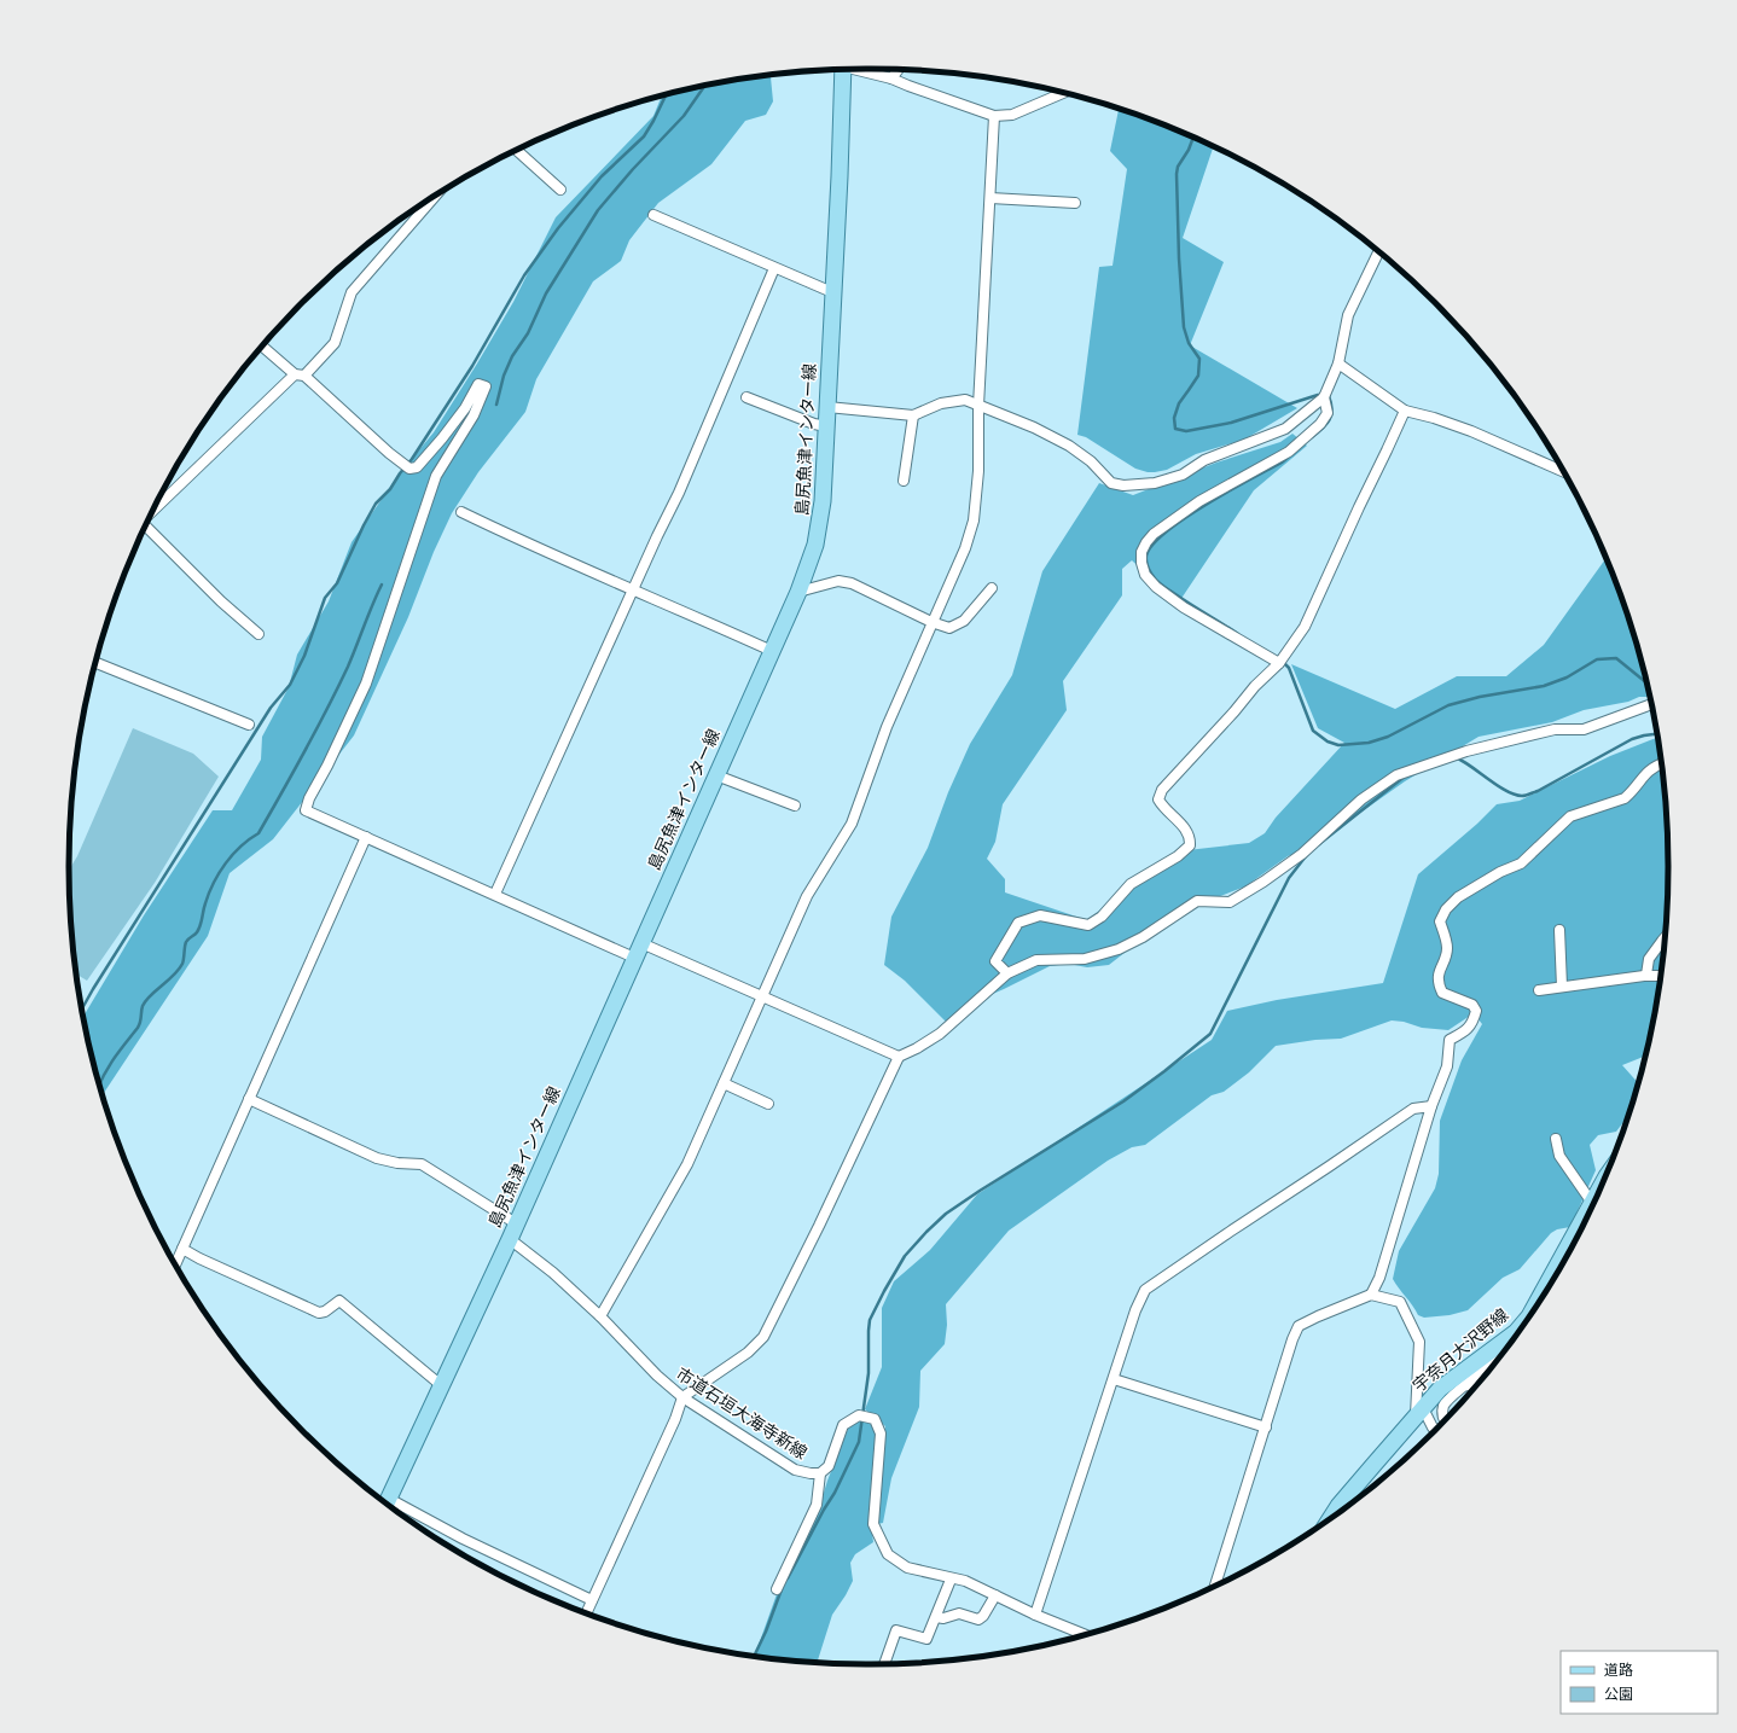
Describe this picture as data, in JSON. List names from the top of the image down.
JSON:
{
  "streets": {
    "main road": ["島尻魚津インター線", "宇奈月大沢野線"],
    "street": ["市道石垣大海寺新線"]
  },
  "crossings": [
    ["島尻魚津インター線", "市道石垣大海寺新線"]
  ],
  "legend": ["道路", "公園"]
}
